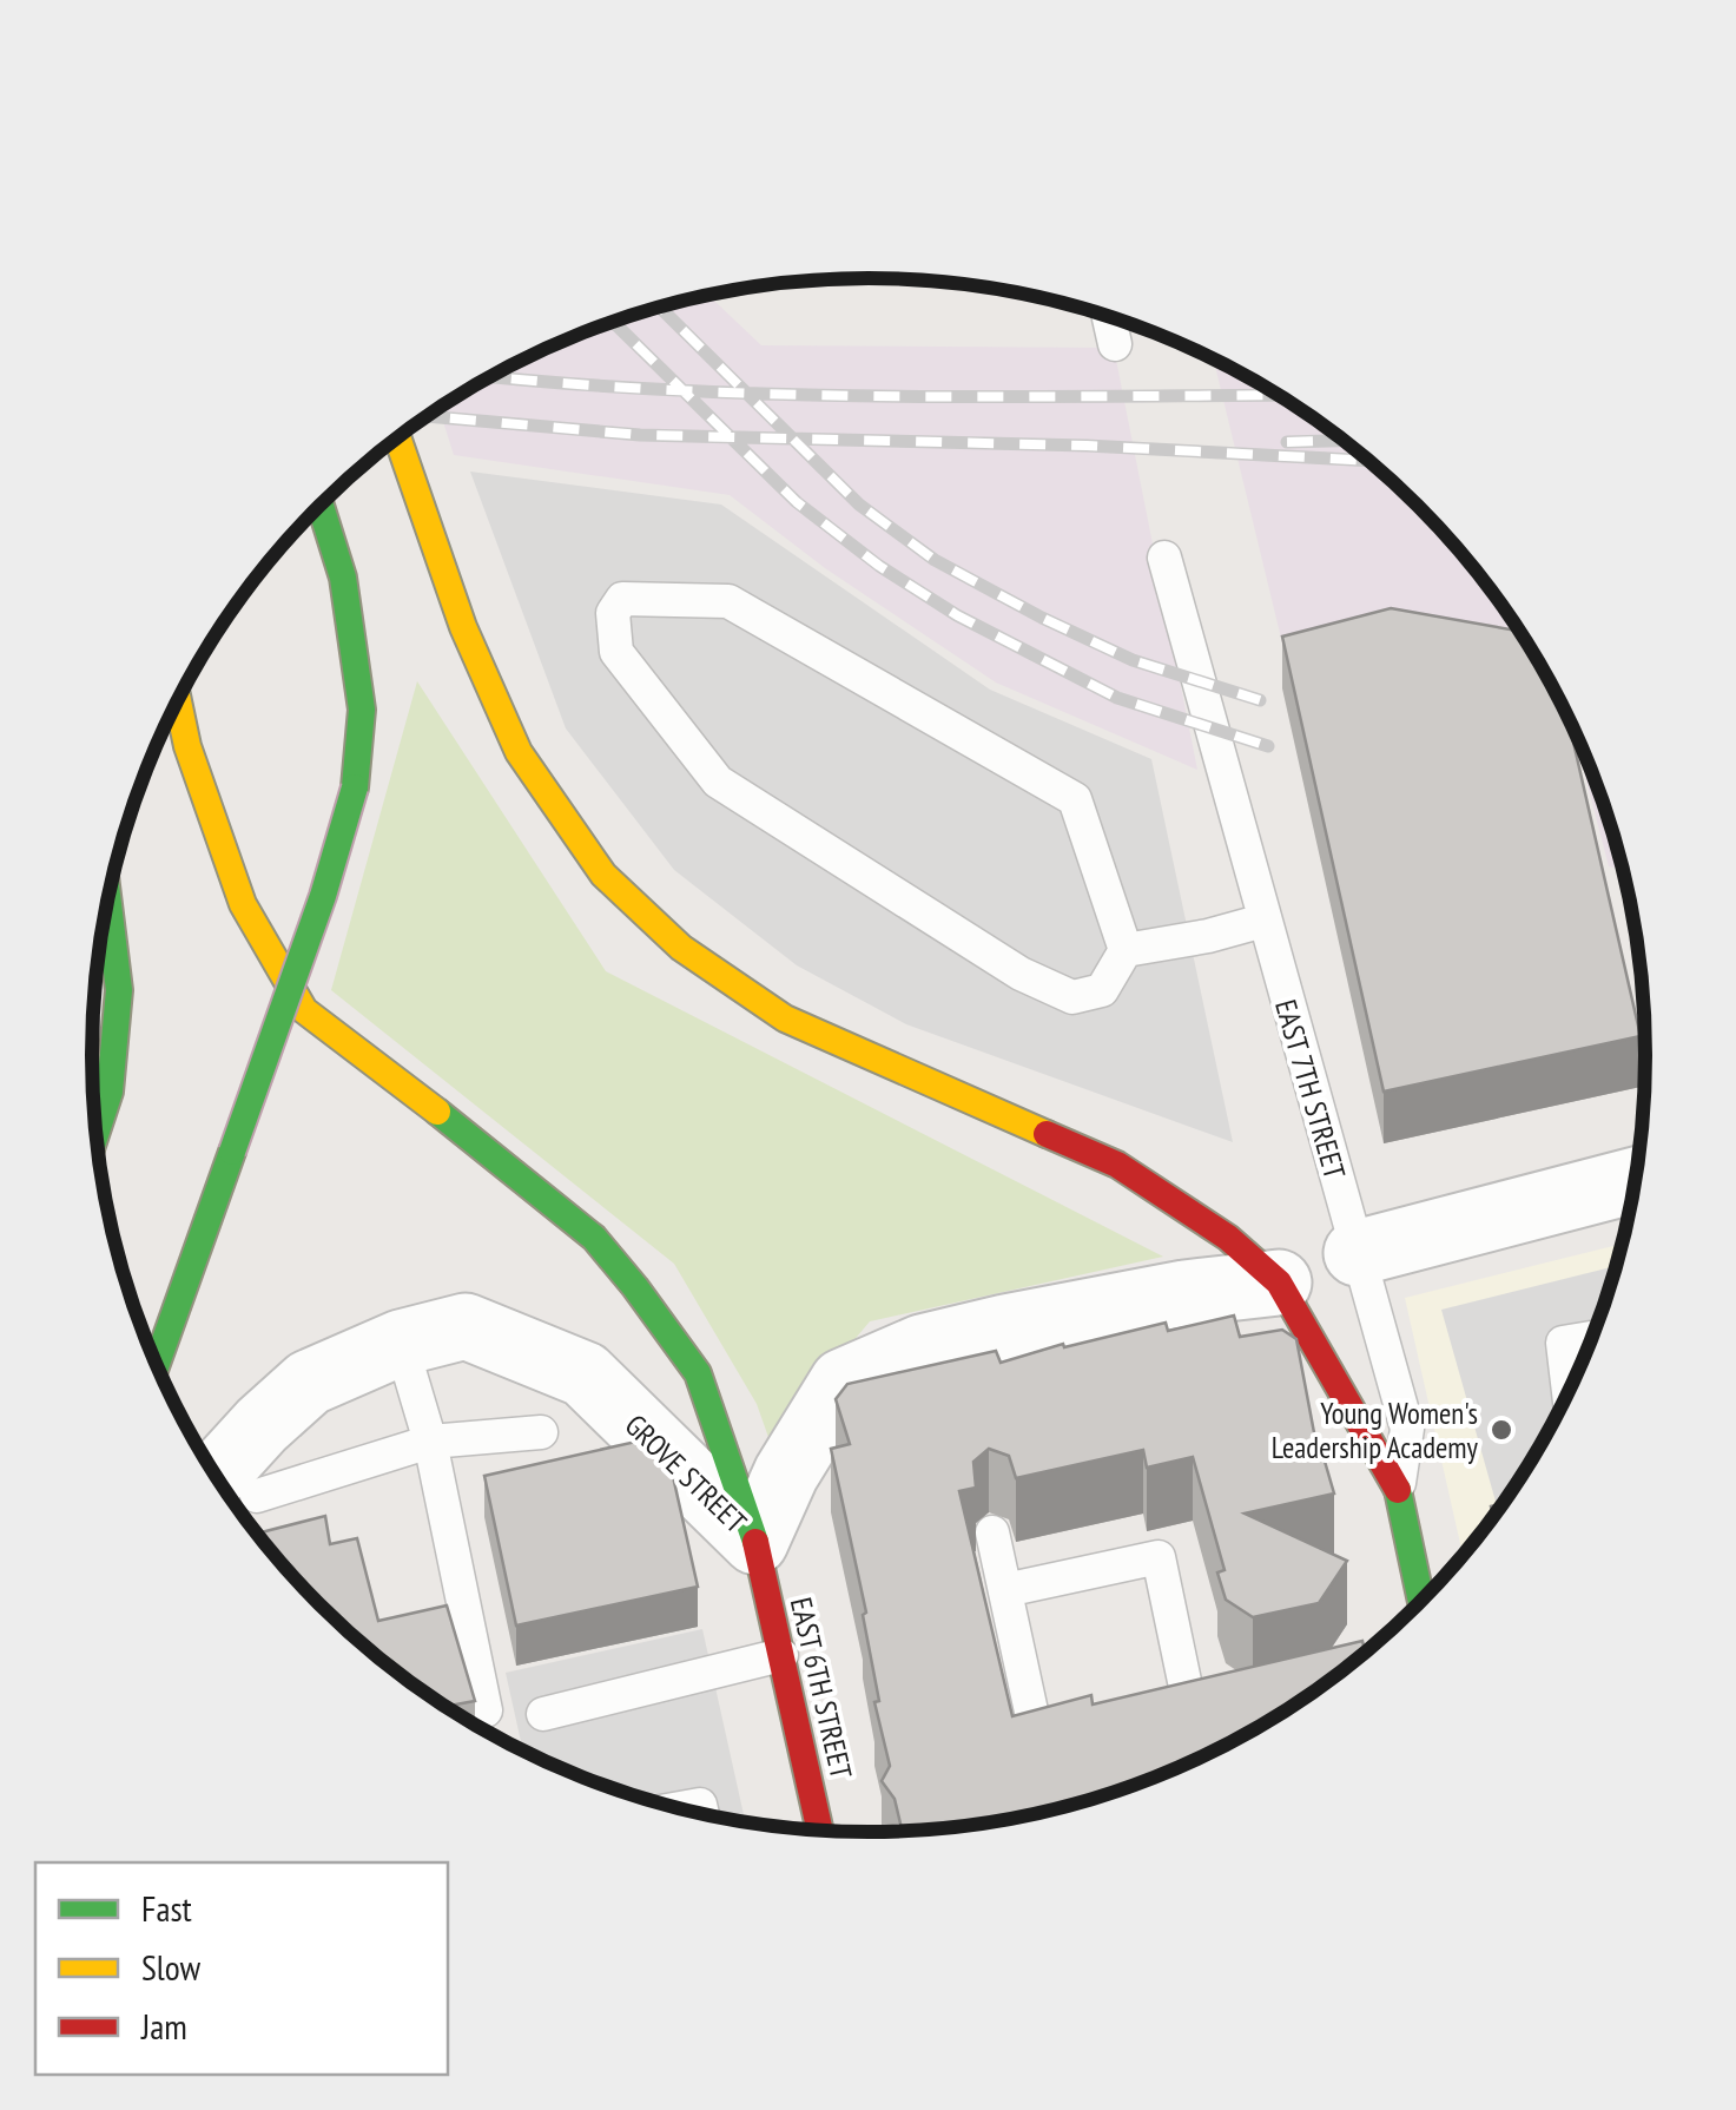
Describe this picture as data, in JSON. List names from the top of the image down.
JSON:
{
  "streets": {
    "main road": ["EAST 7TH STREET", "EAST 6TH STREET"],
    "street": ["GROVE STREET"]
  },
  "crossings": [
    ["GROVE STREET", "EAST 6TH STREET"]
  ],
  "places": ["Young Women's Leadership Academy"],
  "legend": ["Fast", "Slow", "Jam"]
}
